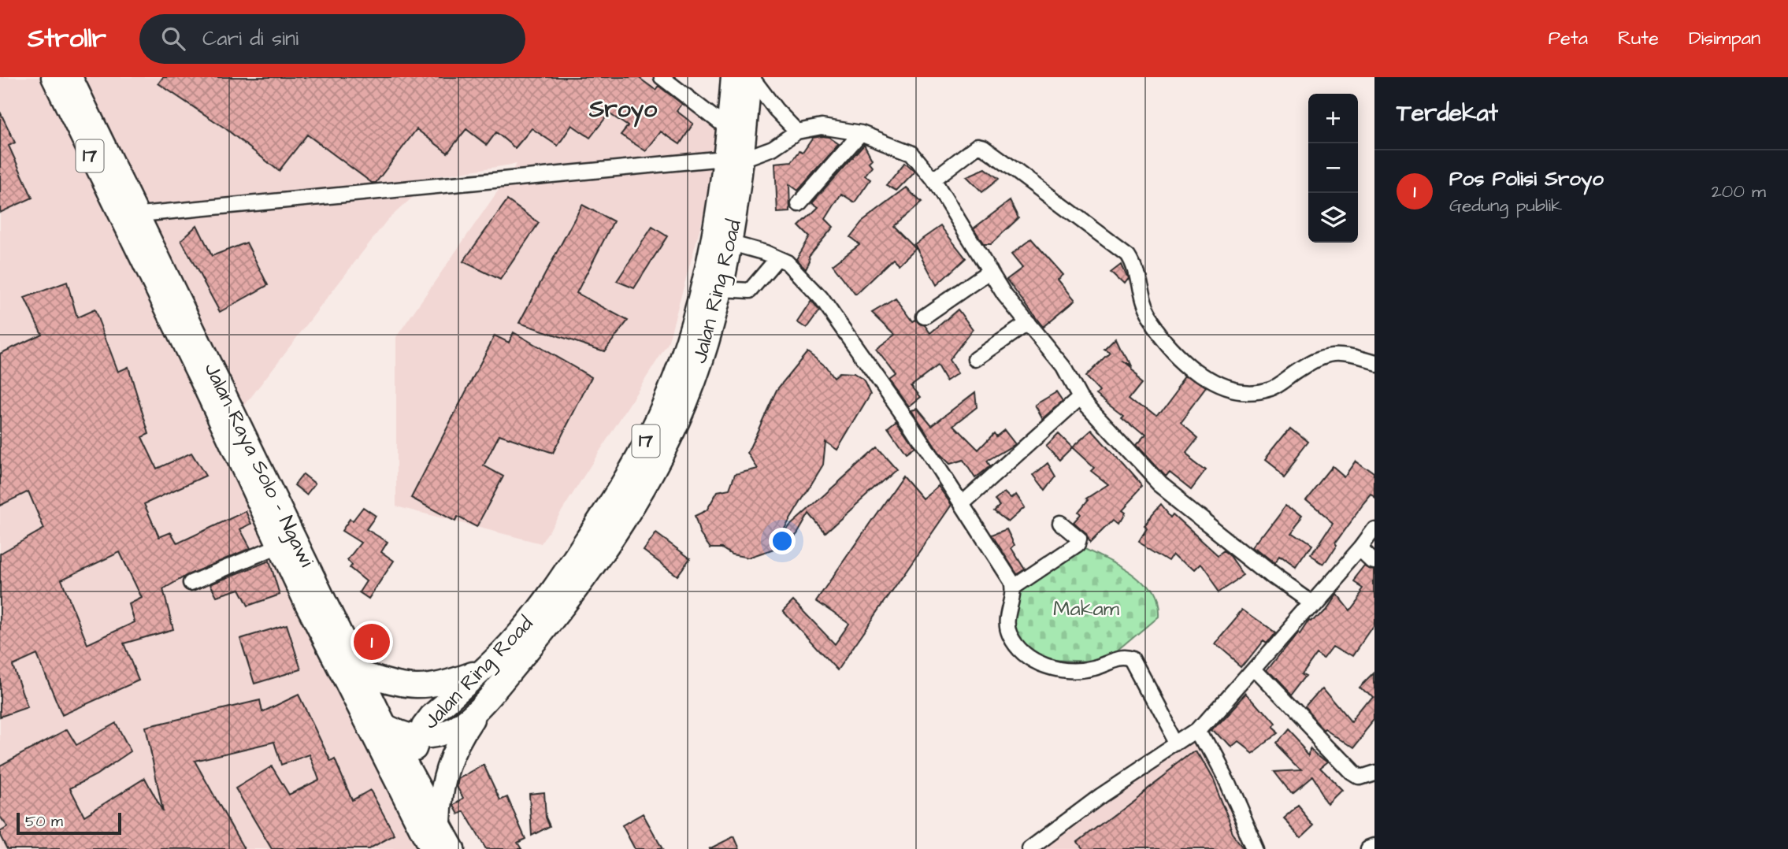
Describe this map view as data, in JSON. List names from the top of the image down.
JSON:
{
  "streets": {
    "highway": ["17", "Jalan Ring Road", "Jalan Raya Solo - Ngawi"]
  },
  "crossings": [
    ["17", "Jalan Ring Road"],
    ["17", "Jalan Raya Solo - Ngawi"]
  ],
  "districts": ["Sroyo"],
  "parks": ["Makam"],
  "scale_bar": "50 m",
  "page": {
    "header": "Strollr",
    "search": "Cari di sini",
    "nav": ["Peta", "Rute", "Disimpan"],
    "heading": "Terdekat",
    "map_buttons": ["+", "−"],
    "list": [
      {
        "mark": "1",
        "name": "Pos Polisi Sroyo",
        "note": "Gedung publik",
        "value": "200 m"
      }
    ],
    "pins": "1",
    "scale": "50 m"
  }
}
